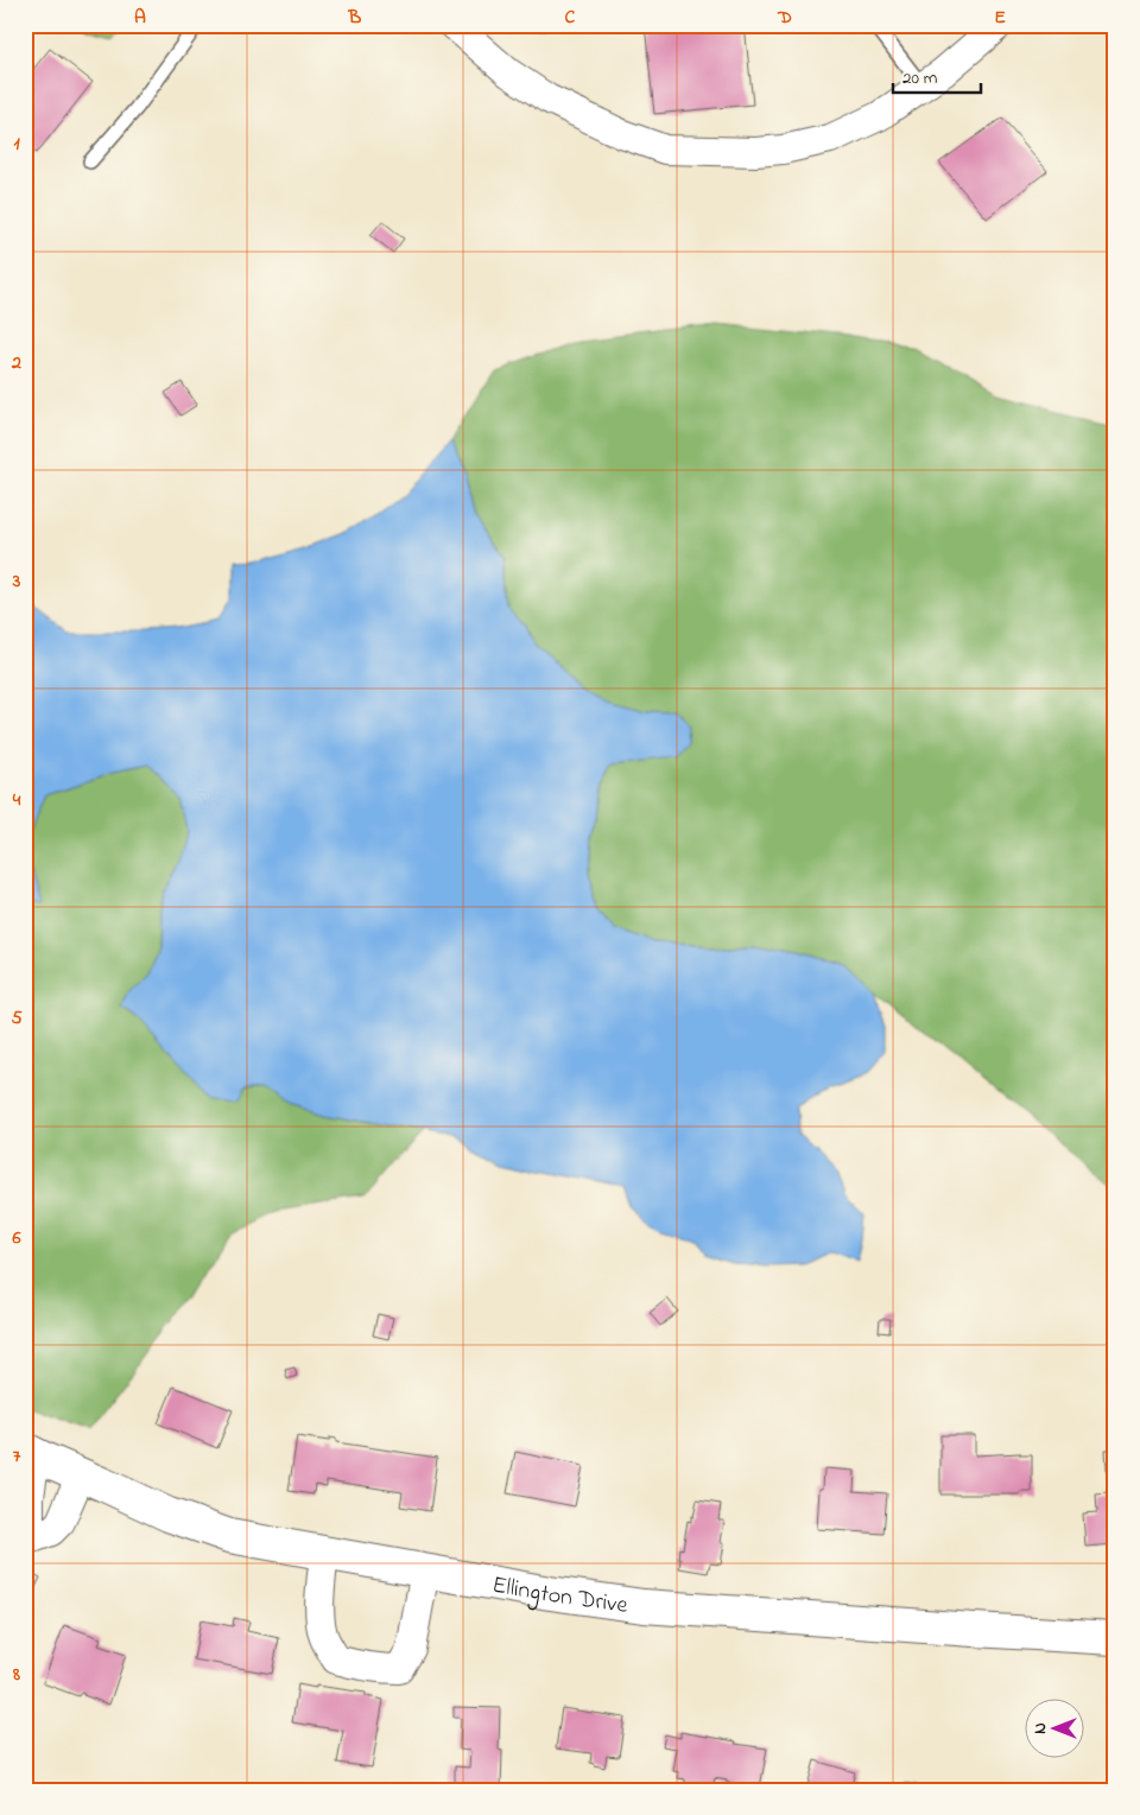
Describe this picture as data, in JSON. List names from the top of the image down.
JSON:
{
  "streets": {
    "street": ["Ellington Drive"]
  },
  "scale_bar": "20 m",
  "north": "left",
  "grid": {
    "columns": [
      "A",
      "B",
      "C",
      "D",
      "E"
    ],
    "rows": [
      "1",
      "2",
      "3",
      "4",
      "5",
      "6",
      "7",
      "8"
    ]
  }
}
